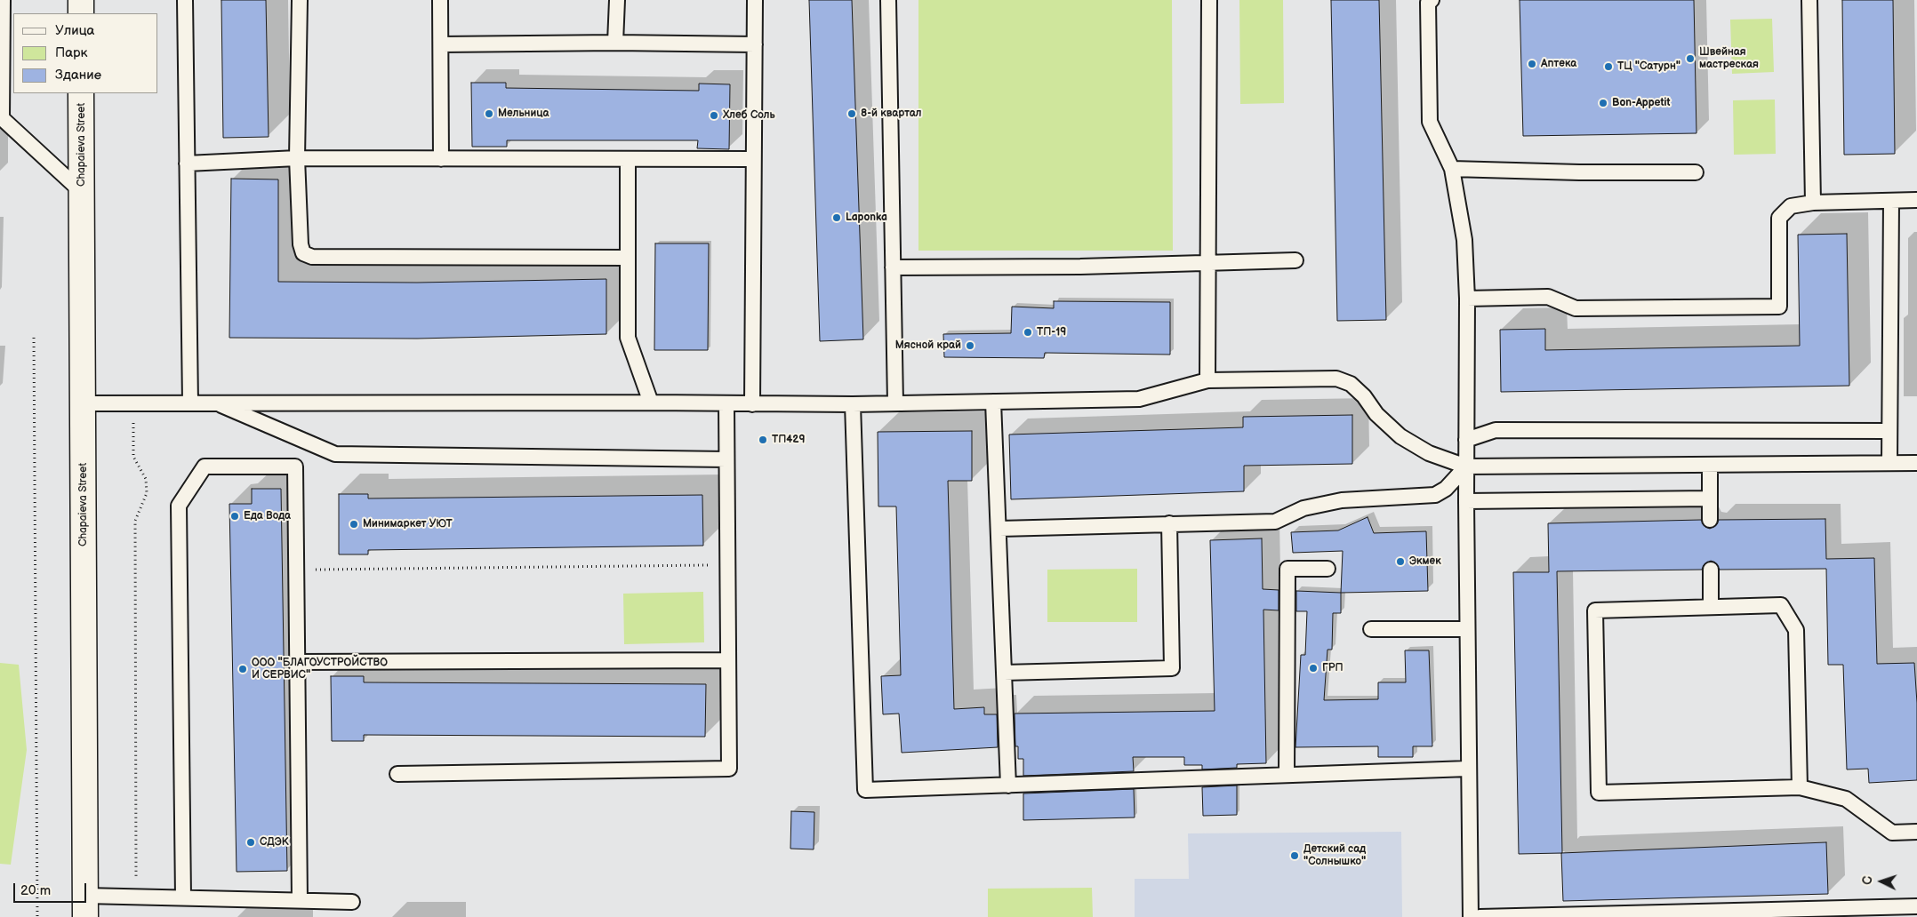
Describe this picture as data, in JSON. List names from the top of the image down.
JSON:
{
  "streets": {
    "main road": ["Chapaieva Street"]
  },
  "places": [
    "Швейная мастреская",
    "Аптека",
    "ТЦ \"Сатурн\"",
    "Bon-Appetit",
    "Мельница",
    "8-й квартал",
    "Хлеб Соль",
    "Laponka",
    "ТП-19",
    "Мясной край",
    "ТП429",
    "Еда Вода",
    "Минимаркет УЮТ",
    "Экмек",
    "ГРП",
    "ООО \"БЛАГОУСТРОЙСТВО И СЕРВИС\"",
    "СДЭК",
    "Детский сад \"Солнышко\""
  ],
  "legend": ["Улица", "Парк", "Здание"],
  "scale_bar": "20 m",
  "north": "left"
}
